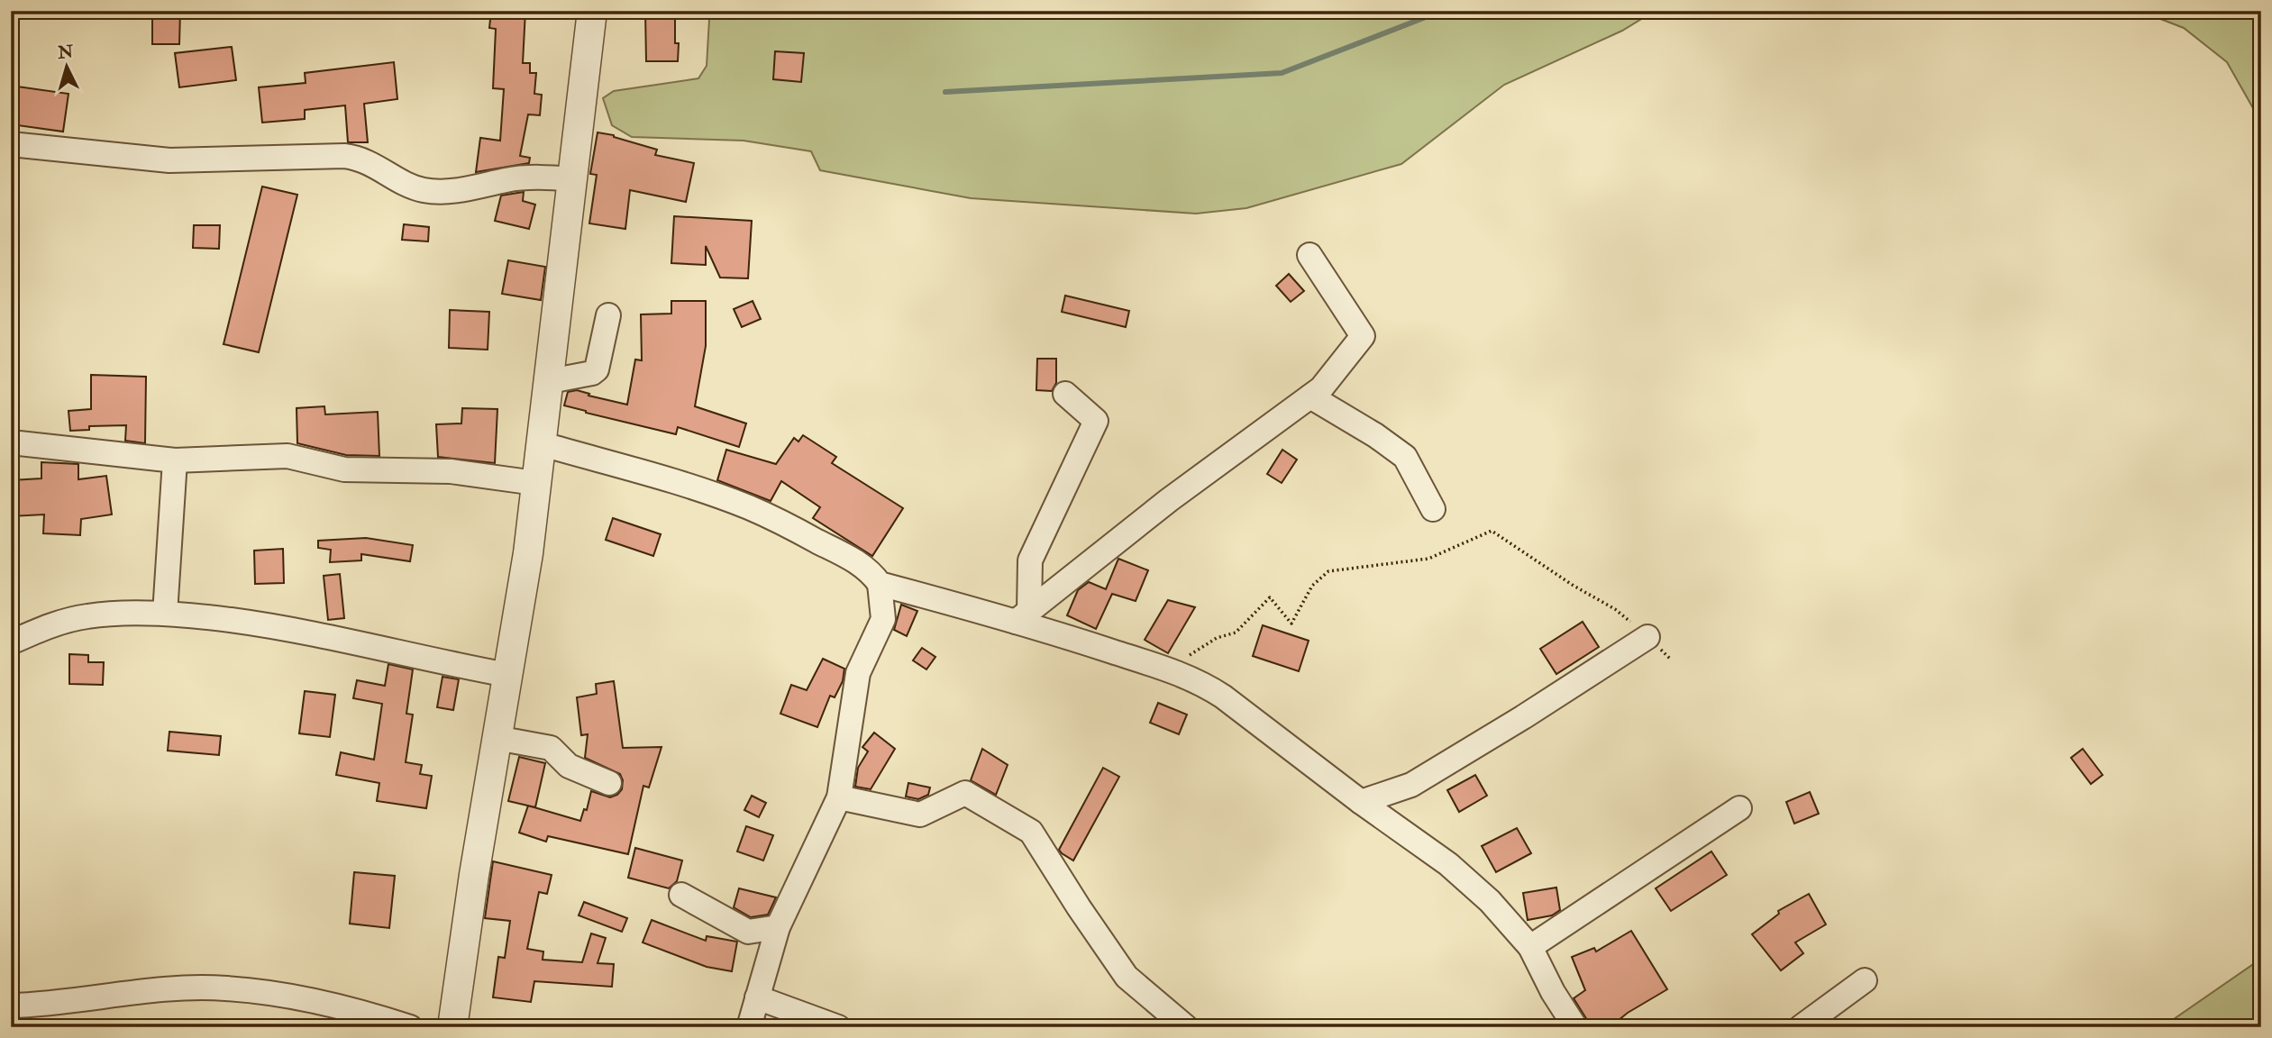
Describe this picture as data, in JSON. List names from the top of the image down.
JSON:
{
  "north": "top"
}
